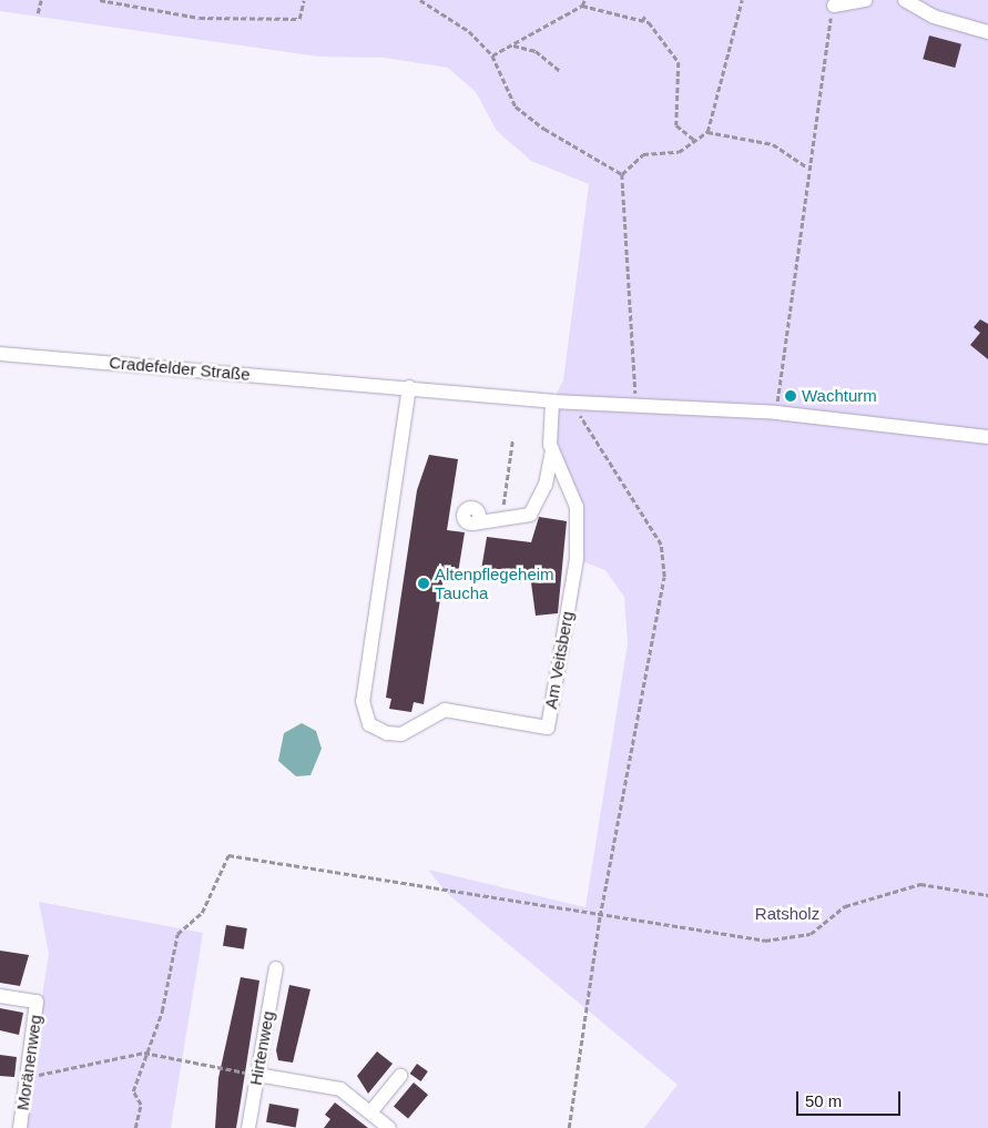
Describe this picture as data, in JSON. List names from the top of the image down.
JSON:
{
  "streets": {
    "street": [
      "Cradefelder Straße",
      "Am Veitsberg",
      "Hirtenweg",
      "Moränenweg"
    ]
  },
  "crossings": [
    ["Cradefelder Straße", "Am Veitsberg"]
  ],
  "parks": ["Ratsholz"],
  "places": ["Wachturm", "Altenpflegeheim Taucha"],
  "scale_bar": "50 m"
}
